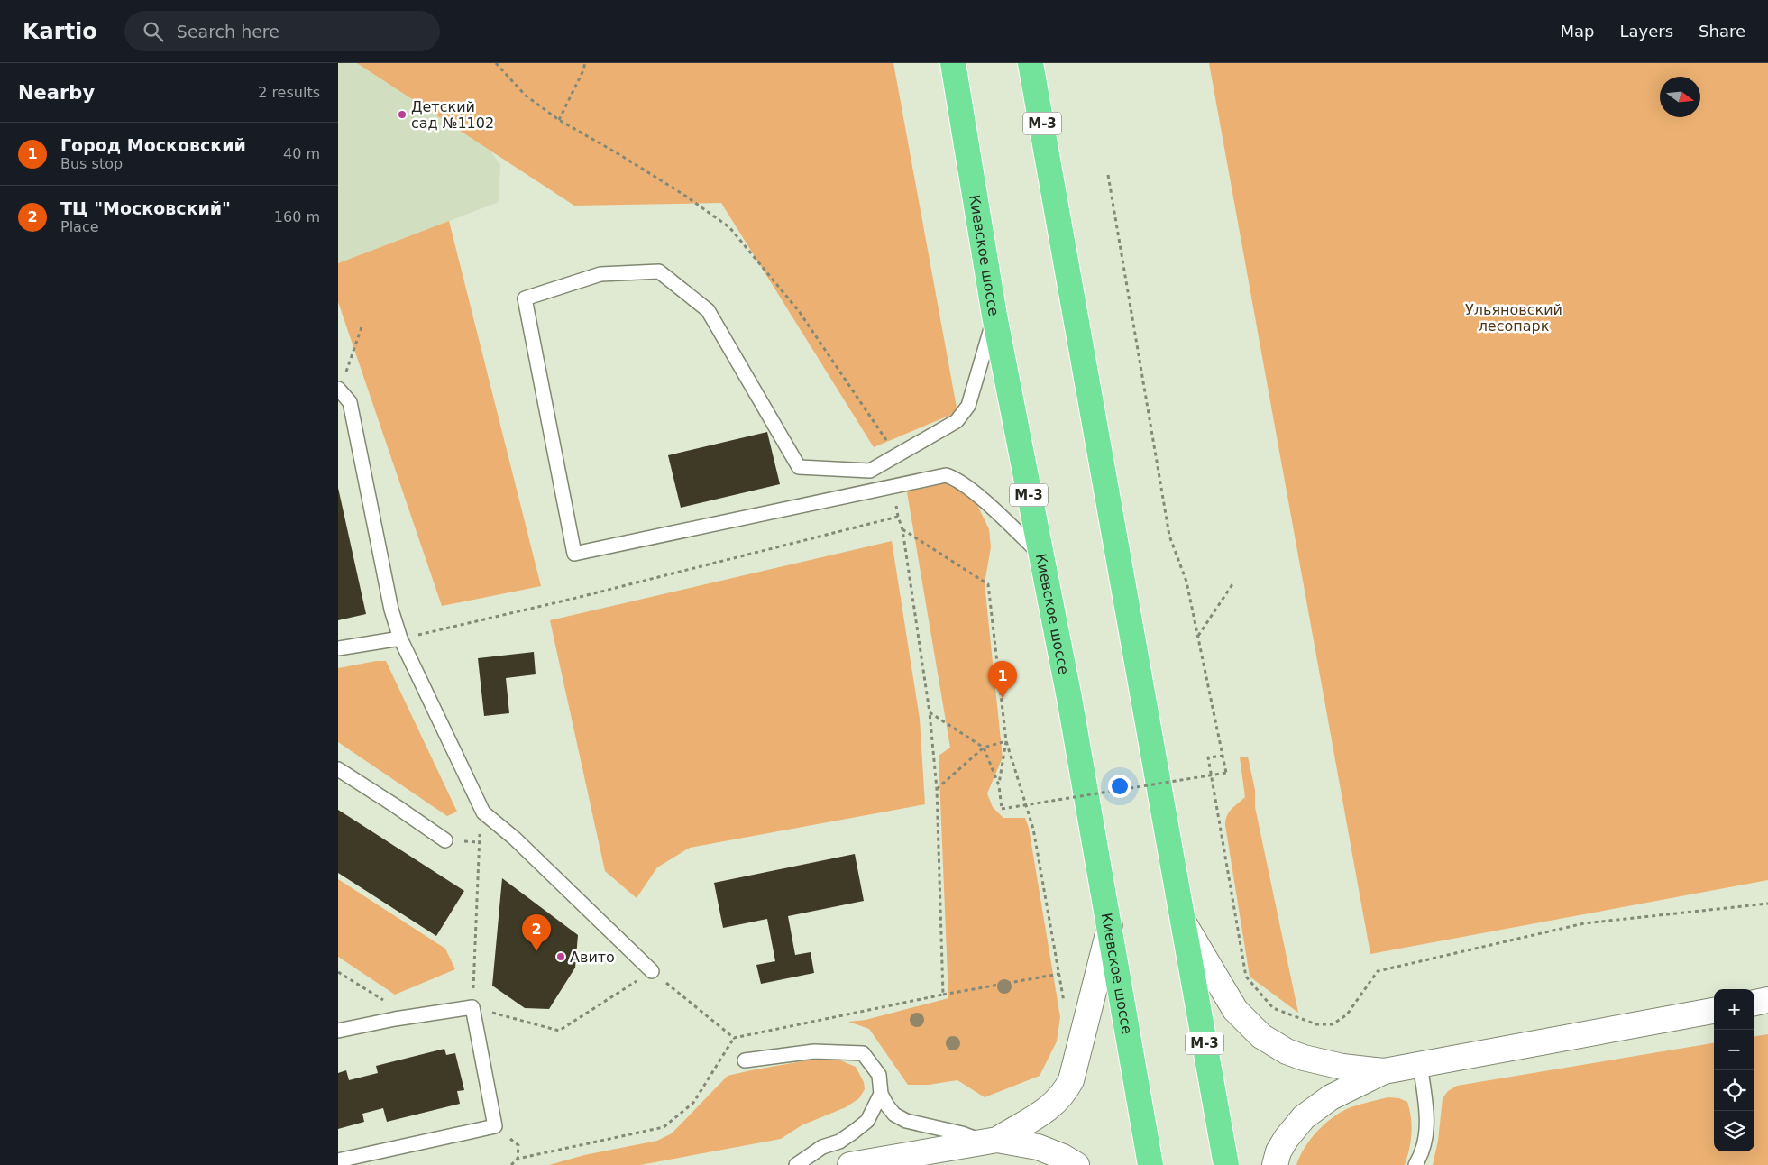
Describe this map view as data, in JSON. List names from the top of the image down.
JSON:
{
  "streets": {
    "highway": ["М-3", "Киевское шоссе"]
  },
  "parks": ["Ульяновский лесопарк"],
  "places": ["Детский сад №1102", "Авито"],
  "north": "right",
  "page": {
    "header": "Kartio",
    "search": "Search here",
    "nav": ["Map", "Layers", "Share"],
    "heading": ["Nearby", "2 results"],
    "list": [
      {
        "mark": "1",
        "name": "Город Московский",
        "note": "Bus stop",
        "value": "40 m"
      },
      {
        "mark": "2",
        "name": "ТЦ \"Московский\"",
        "note": "Place",
        "value": "160 m"
      }
    ],
    "pins": ["1", "2"],
    "map_buttons": ["+", "−"]
  }
}
